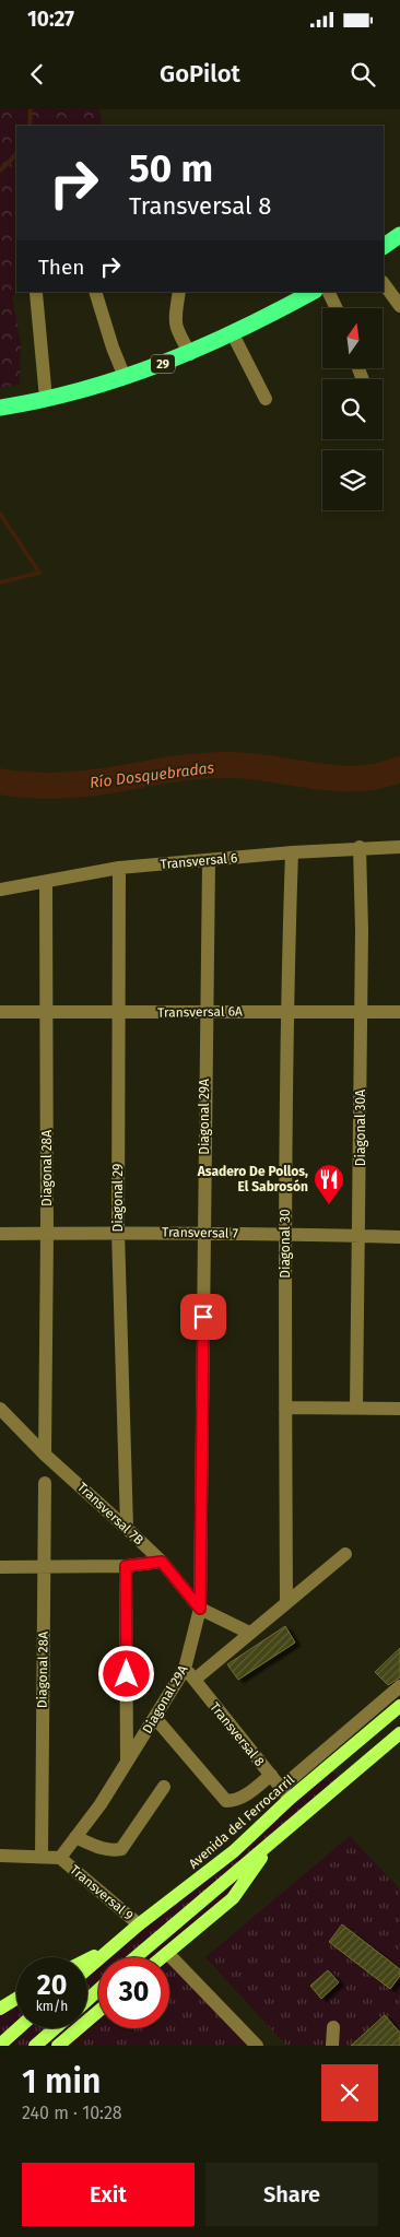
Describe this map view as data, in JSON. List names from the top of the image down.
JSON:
{
  "streets": {
    "highway": ["29"],
    "main road": ["Avenida del Ferrocarril"],
    "street": [
      "Transversal 6",
      "Transversal 6A",
      "Diagonal 29A",
      "Diagonal 30A",
      "Diagonal 28A",
      "Diagonal 29",
      "Transversal 7",
      "Diagonal 30",
      "Transversal 7B",
      "Transversal 8",
      "Transversal 9"
    ]
  },
  "crossings": [
    ["Transversal 6", "Diagonal 29A"],
    ["Transversal 6", "Diagonal 30A"],
    ["Transversal 6", "Diagonal 28A"],
    ["Transversal 6", "Diagonal 29"],
    ["Transversal 6", "Diagonal 30"],
    ["Transversal 6A", "Diagonal 29A"],
    ["Transversal 6A", "Diagonal 30A"],
    ["Transversal 6A", "Diagonal 28A"],
    ["Transversal 6A", "Diagonal 29"],
    ["Transversal 6A", "Diagonal 30"],
    ["Diagonal 29A", "Transversal 7"],
    ["Diagonal 29A", "Transversal 7B"],
    ["Diagonal 29A", "Transversal 8"],
    ["Diagonal 29A", "Transversal 9"],
    ["Diagonal 30A", "Transversal 7"],
    ["Diagonal 28A", "Transversal 7"],
    ["Diagonal 28A", "Transversal 7B"],
    ["Diagonal 28A", "Transversal 9"],
    ["Diagonal 29", "Transversal 7"],
    ["Diagonal 29", "Transversal 7B"],
    ["Transversal 7", "Diagonal 30"],
    ["Transversal 8", "Avenida del Ferrocarril"],
    ["Avenida del Ferrocarril", "Transversal 9"]
  ],
  "water": ["Río Dosquebradas"],
  "places": {
    "restaurant": ["Asadero De Pollos, El Sabrosón"]
  },
  "north": "top",
  "page": {
    "status": "10:27",
    "header": "GoPilot",
    "turn": ["50 m", "Transversal 8"],
    "then": "Then",
    "speed": "20 km/h",
    "limit": "30",
    "heading": ["1 min", "240 m · 10:28"],
    "buttons": ["Exit", "Share"]
  }
}
